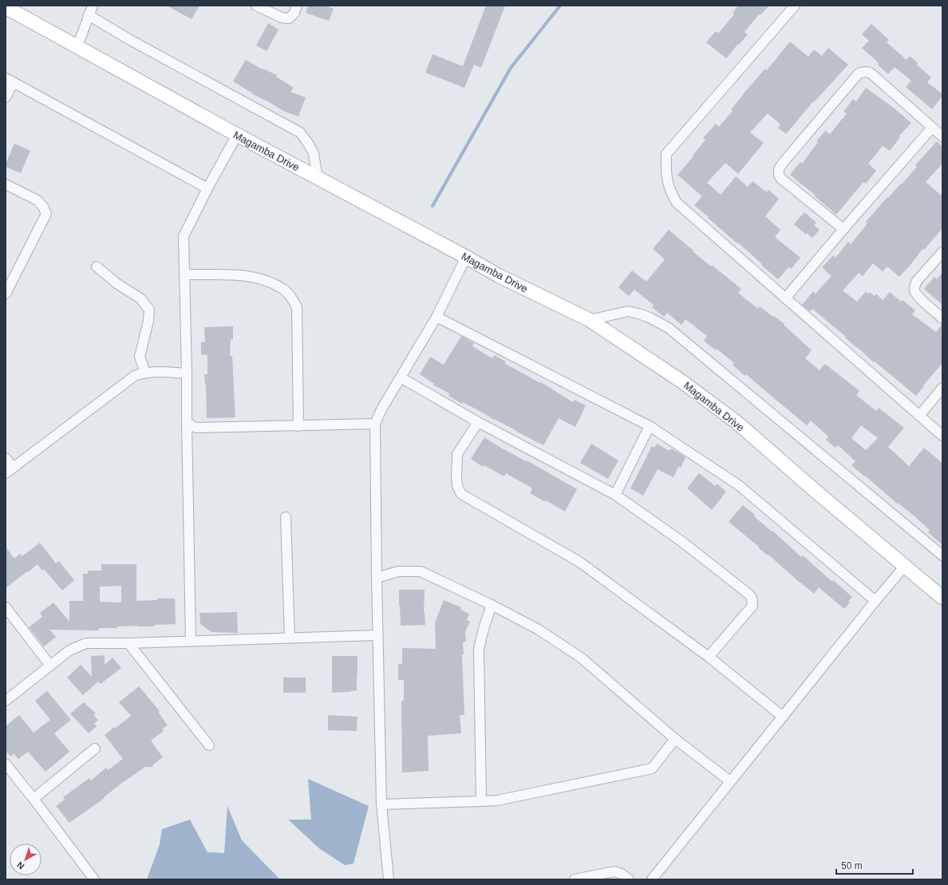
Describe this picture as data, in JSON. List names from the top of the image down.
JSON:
{
  "streets": {
    "street": ["Magamba Drive"]
  },
  "scale_bar": "50 m",
  "north": "bottom left"
}
